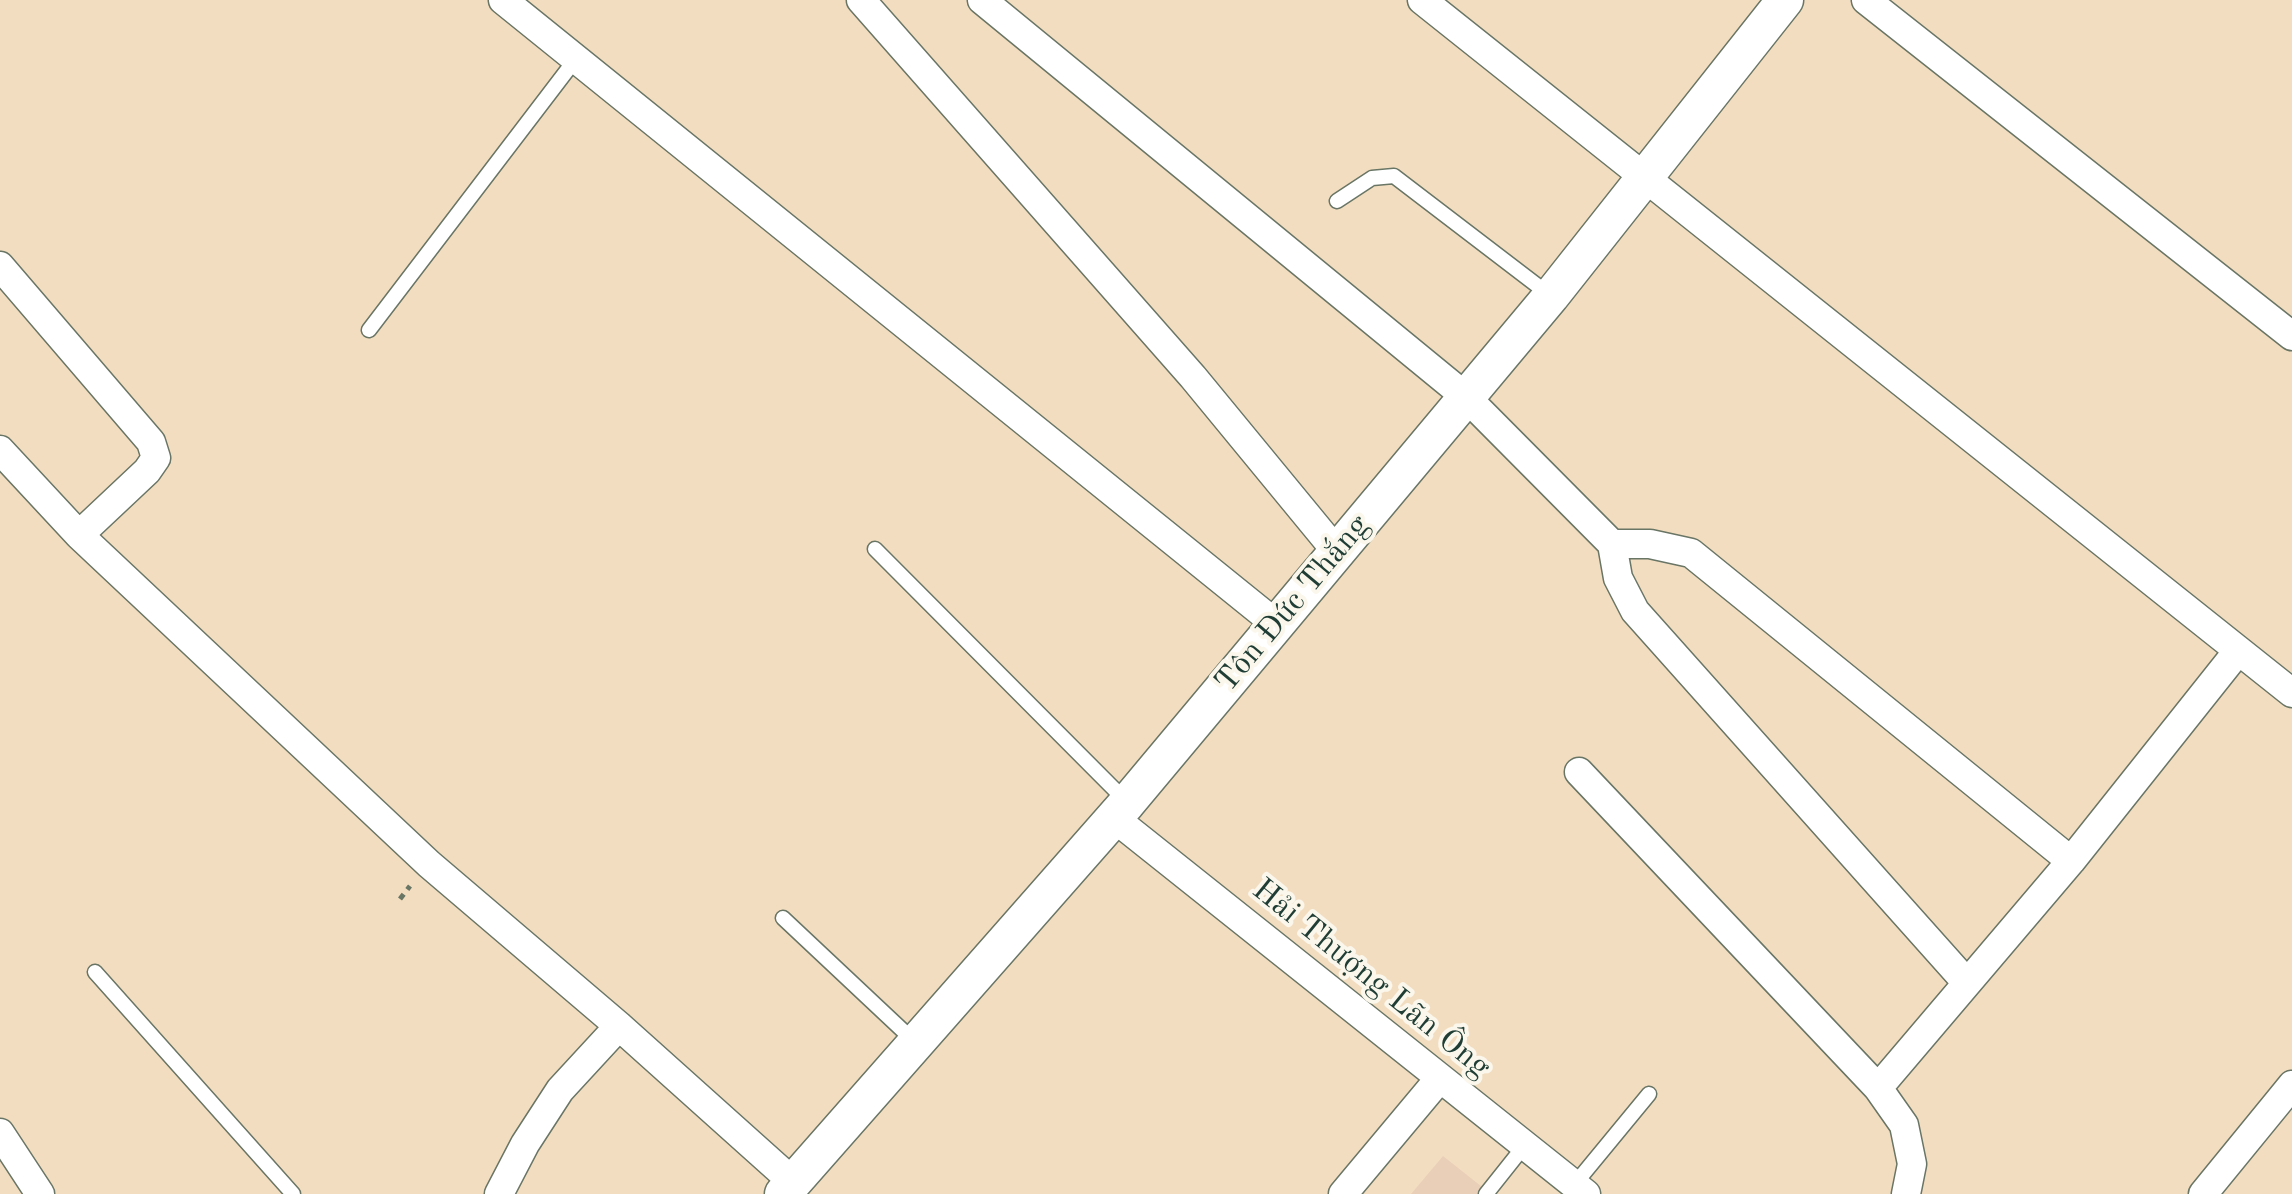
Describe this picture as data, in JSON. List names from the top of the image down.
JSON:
{
  "streets": {
    "street": ["Tôn Đức Thắng", "Hải Thượng Lãn Ông"]
  },
  "crossings": [
    ["Tôn Đức Thắng", "Hải Thượng Lãn Ông"]
  ]
}
